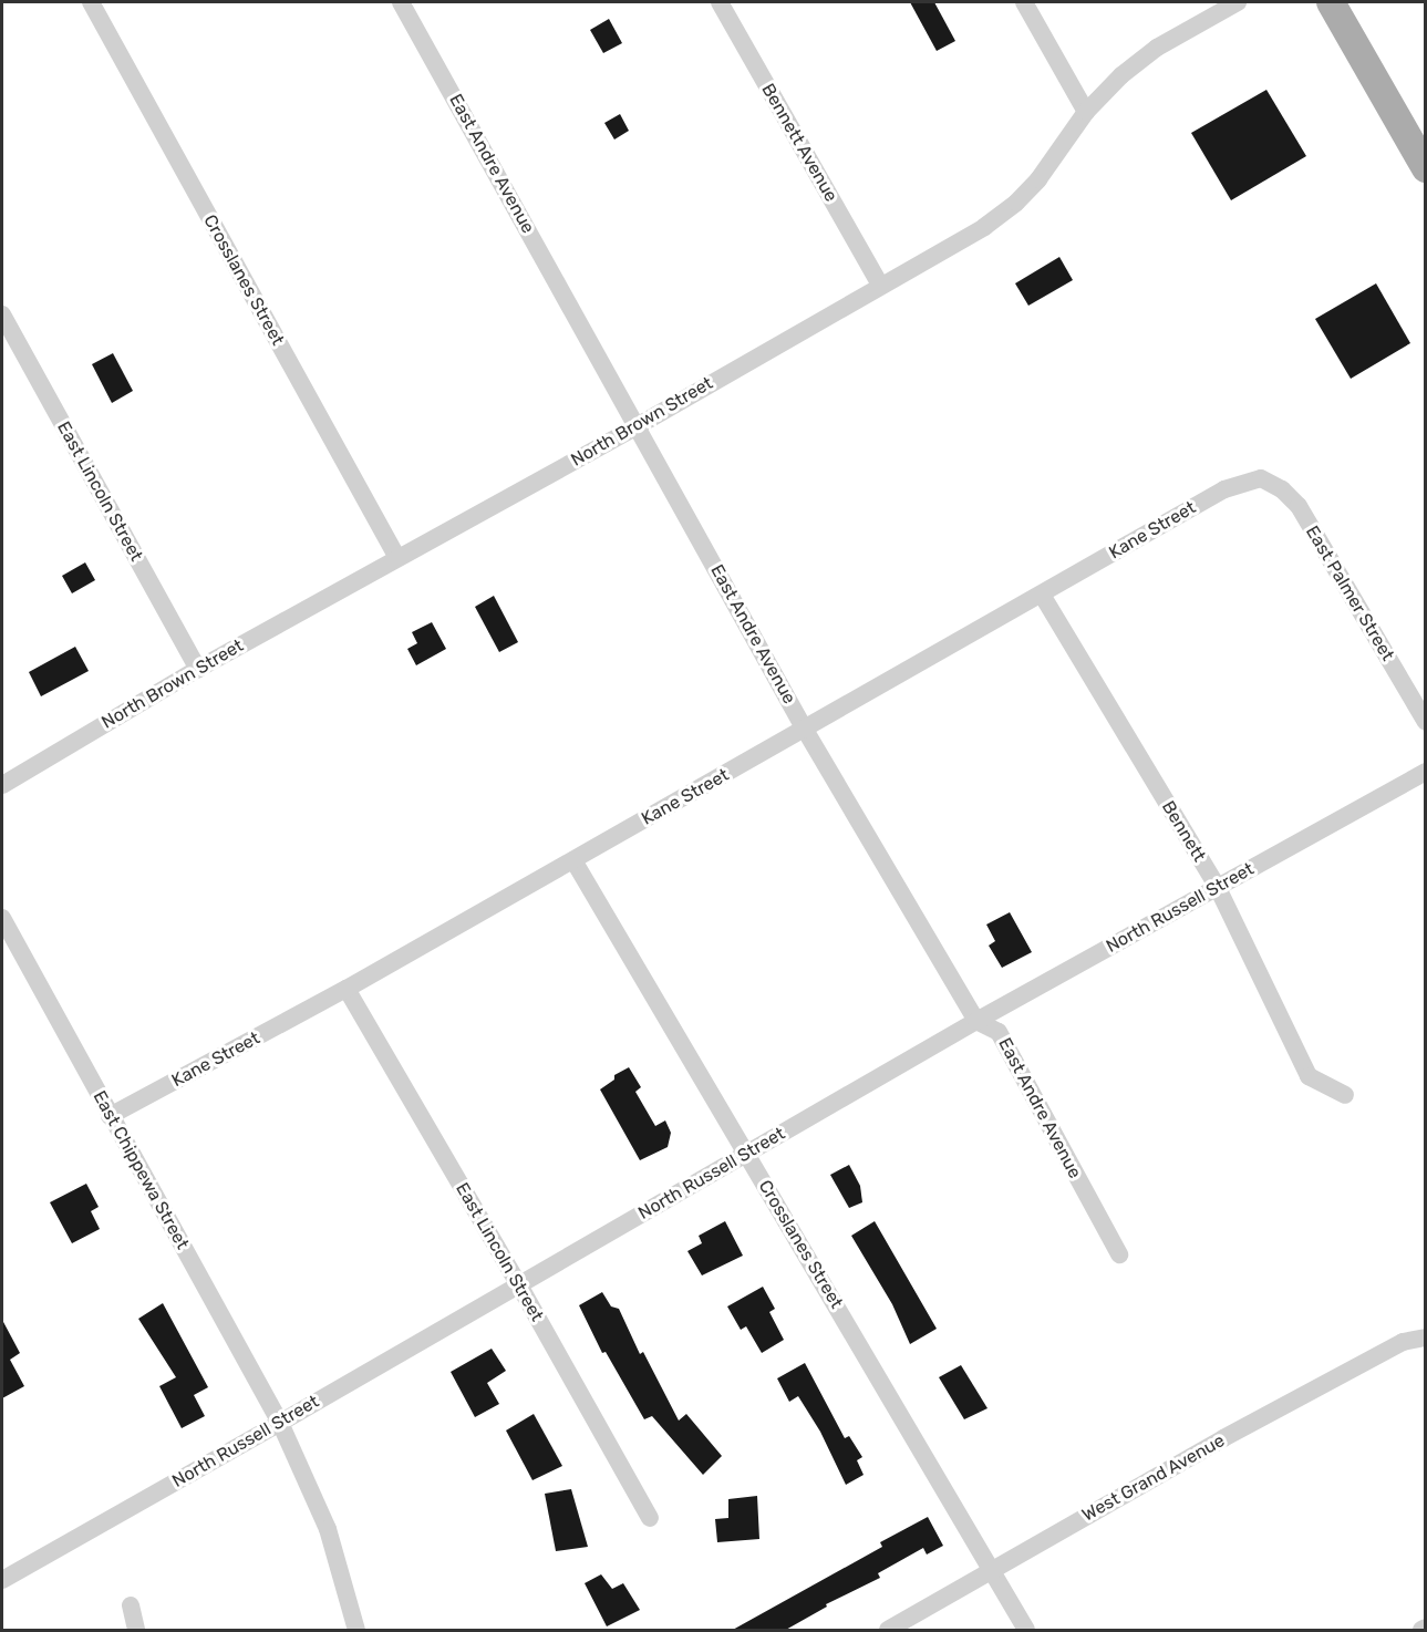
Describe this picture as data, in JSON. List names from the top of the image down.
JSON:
{
  "streets": {
    "street": [
      "Bennett Avenue",
      "East Andre Avenue",
      "Crosslanes Street",
      "North Brown Street",
      "East Lincoln Street",
      "Kane Street",
      "East Palmer Street",
      "Bennett",
      "North Russell Street",
      "East Chippewa Street",
      "West Grand Avenue"
    ]
  },
  "crossings": [
    ["Bennett Avenue", "North Brown Street"],
    ["East Andre Avenue", "North Brown Street"],
    ["East Andre Avenue", "Kane Street"],
    ["East Andre Avenue", "North Russell Street"],
    ["Crosslanes Street", "North Brown Street"],
    ["Crosslanes Street", "Kane Street"],
    ["Crosslanes Street", "North Russell Street"],
    ["Crosslanes Street", "West Grand Avenue"],
    ["North Brown Street", "East Lincoln Street"],
    ["East Lincoln Street", "Kane Street"],
    ["East Lincoln Street", "North Russell Street"],
    ["Kane Street", "East Palmer Street"],
    ["Kane Street", "Bennett"],
    ["Kane Street", "East Chippewa Street"],
    ["Bennett", "North Russell Street"],
    ["North Russell Street", "East Chippewa Street"]
  ]
}
